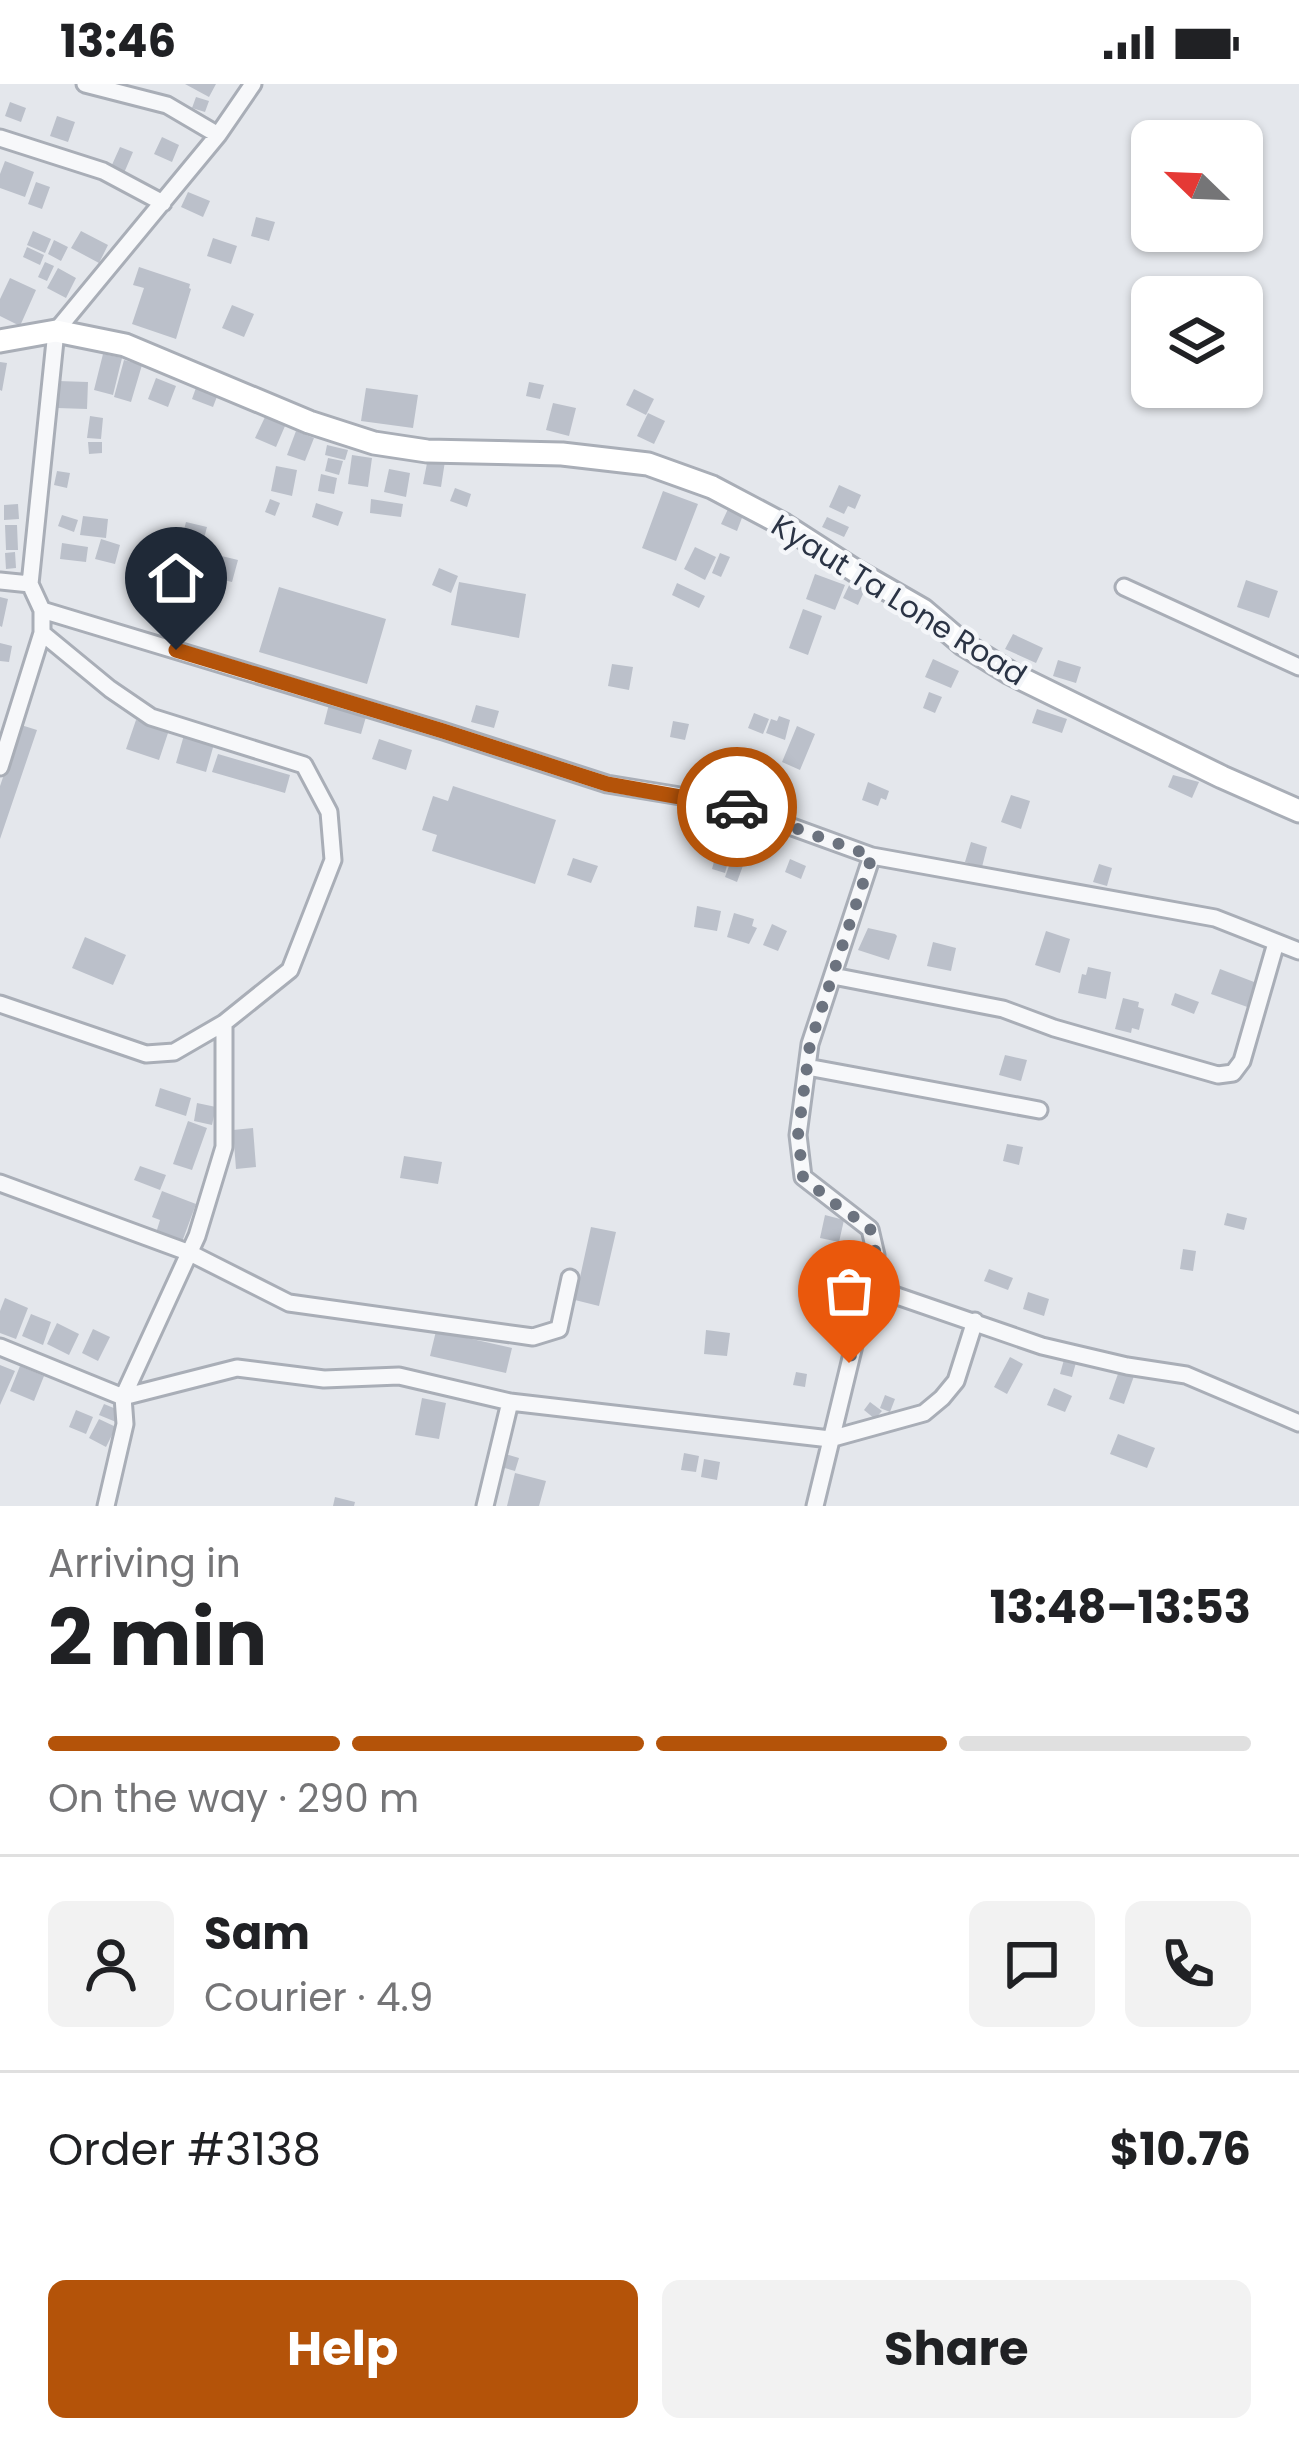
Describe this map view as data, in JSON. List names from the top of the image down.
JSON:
{
  "streets": {
    "main road": ["Kyaut Ta Lone Road"]
  },
  "north": "top left",
  "page": {
    "status": "13:46",
    "heading": ["2 min", "Arriving in", "13:48–13:53"],
    "panel": [
      "Sam",
      "Courier · 4.9",
      "Order #3138",
      "$10.76"
    ],
    "bar": "On the way · 290 m",
    "buttons": ["Help", "Share"]
  }
}
